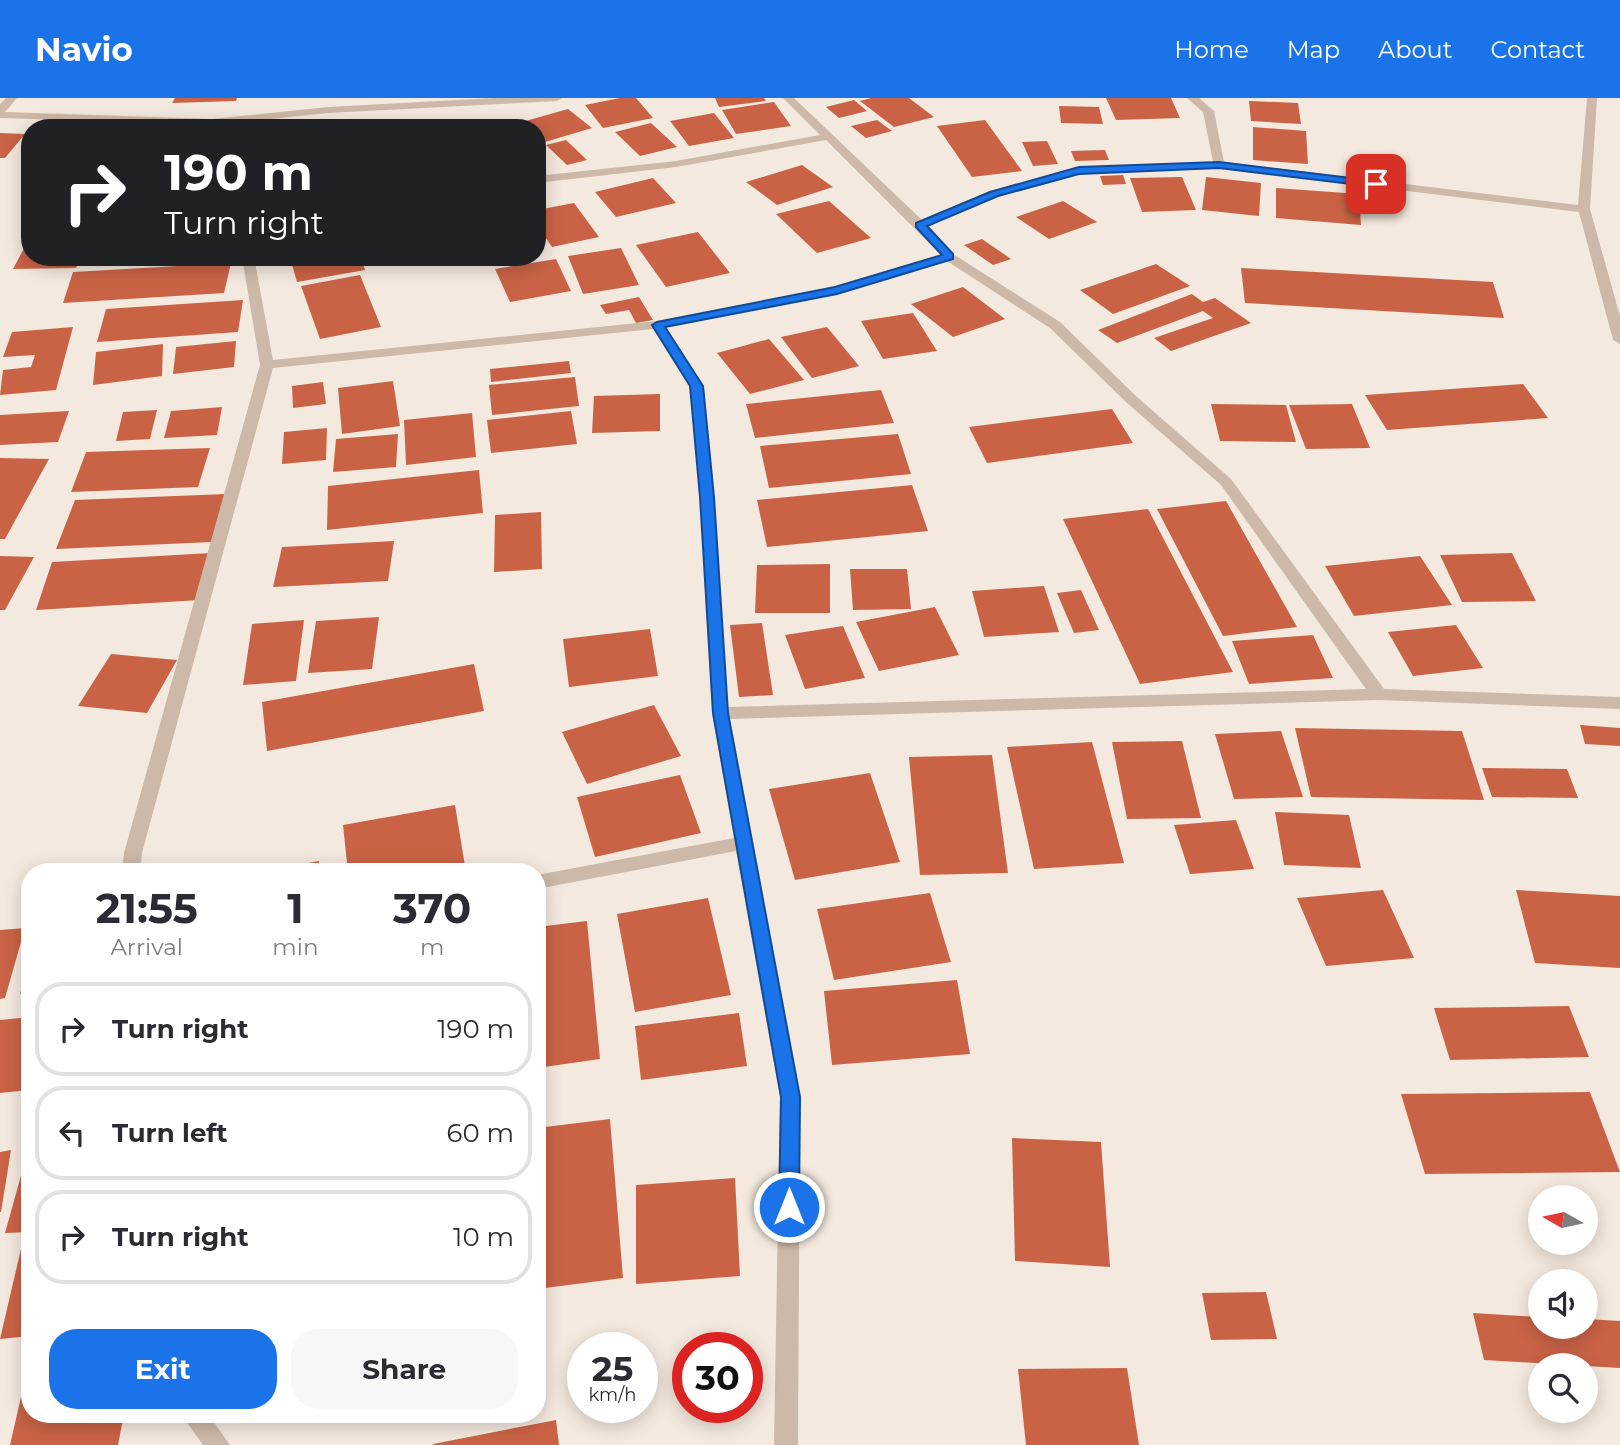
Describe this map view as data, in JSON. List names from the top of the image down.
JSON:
{
  "north": "left",
  "page": {
    "header": "Navio",
    "nav": [
      "Home",
      "Map",
      "About",
      "Contact"
    ],
    "turn": ["190 m", "Turn right"],
    "eta": [
      "21:55",
      "Arrival",
      "1",
      "min",
      "370",
      "m"
    ],
    "list": [
      {
        "name": "Turn right",
        "value": "190 m"
      },
      {
        "name": "Turn left",
        "value": "60 m"
      },
      {
        "name": "Turn right",
        "value": "10 m"
      }
    ],
    "buttons": ["Exit", "Share"],
    "speed": "25 km/h",
    "limit": "30"
  }
}
